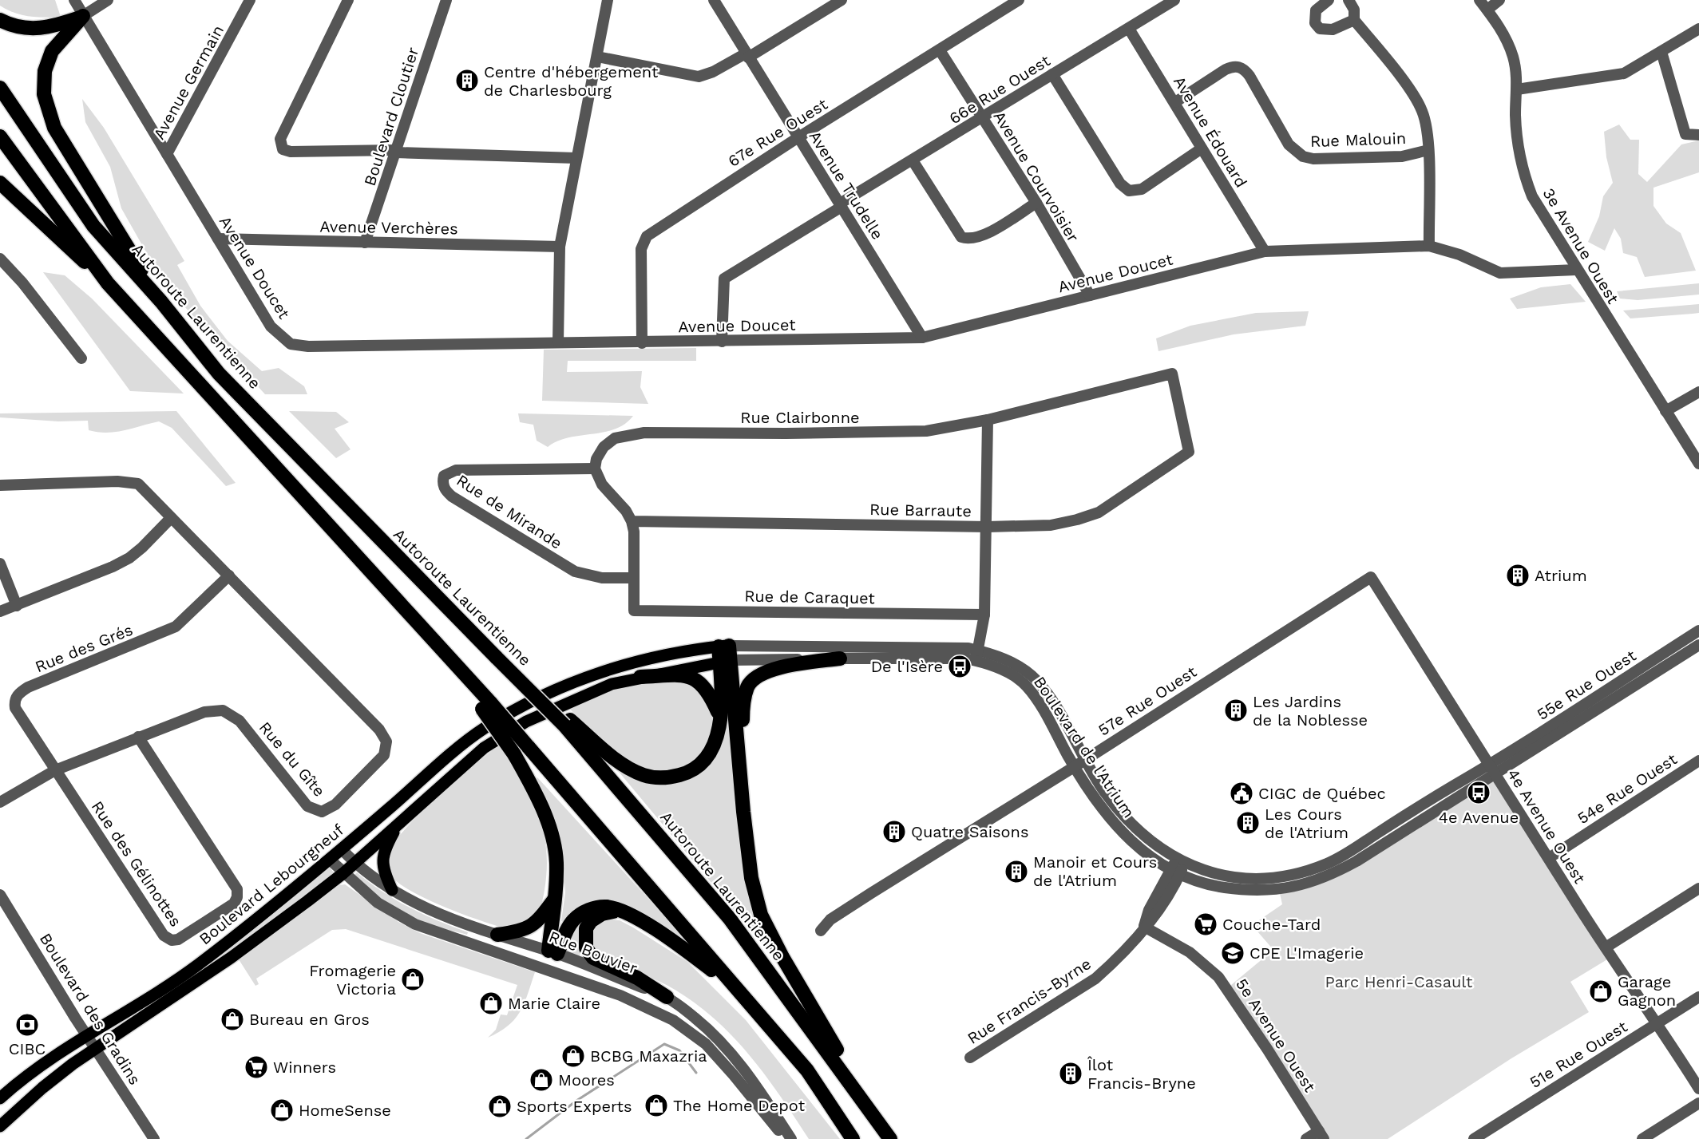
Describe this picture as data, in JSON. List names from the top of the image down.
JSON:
{
  "streets": {
    "highway": ["Autoroute Laurentienne"],
    "main road": ["Boulevard de l'Atrium", "Boulevard Lebourgneuf"],
    "street": [
      "Avenue Germain",
      "66e Rue Ouest",
      "Boulevard Cloutier",
      "Avenue Édouard",
      "67e Rue Ouest",
      "Rue Malouin",
      "Avenue Courvoisier",
      "Avenue Trudelle",
      "Avenue Verchères",
      "3e Avenue Ouest",
      "Avenue Doucet",
      "Rue Clairbonne",
      "Rue Barraute",
      "Rue de Mirande",
      "Rue de Caraquet",
      "Rue des Grés",
      "55e Rue Ouest",
      "57e Rue Ouest",
      "Rue du Gîte",
      "54e Rue Ouest",
      "4e Avenue Ouest",
      "Rue des Gélinottes",
      "Rue Bouvier",
      "Rue Francis-Byrne",
      "Boulevard des Gradins",
      "5e Avenue Ouest",
      "51e Rue Ouest"
    ]
  },
  "crossings": [
    ["Avenue Germain", "Avenue Doucet"],
    ["66e Rue Ouest", "Avenue Édouard"],
    ["66e Rue Ouest", "Avenue Courvoisier"],
    ["66e Rue Ouest", "Avenue Trudelle"],
    ["66e Rue Ouest", "Avenue Doucet"],
    ["Boulevard Cloutier", "Avenue Verchères"],
    ["Avenue Édouard", "Rue Malouin"],
    ["Avenue Édouard", "Avenue Doucet"],
    ["67e Rue Ouest", "Avenue Courvoisier"],
    ["67e Rue Ouest", "Avenue Trudelle"],
    ["67e Rue Ouest", "Avenue Doucet"],
    ["Avenue Courvoisier", "Avenue Doucet"],
    ["Avenue Trudelle", "Avenue Doucet"],
    ["Avenue Verchères", "Avenue Doucet"],
    ["3e Avenue Ouest", "Avenue Doucet"],
    ["Rue Clairbonne", "Rue Barraute"],
    ["Rue Clairbonne", "Rue de Mirande"],
    ["Rue de Mirande", "Rue de Caraquet"],
    ["Rue des Grés", "Rue du Gîte"],
    ["Rue des Grés", "Rue des Gélinottes"],
    ["55e Rue Ouest", "Boulevard de l'Atrium"],
    ["55e Rue Ouest", "4e Avenue Ouest"],
    ["57e Rue Ouest", "Boulevard de l'Atrium"],
    ["57e Rue Ouest", "4e Avenue Ouest"],
    ["Boulevard de l'Atrium", "4e Avenue Ouest"],
    ["Boulevard de l'Atrium", "Boulevard Lebourgneuf"],
    ["Boulevard de l'Atrium", "Rue Francis-Byrne"],
    ["Rue du Gîte", "Rue des Gélinottes"],
    ["54e Rue Ouest", "4e Avenue Ouest"],
    ["4e Avenue Ouest", "51e Rue Ouest"],
    ["Boulevard Lebourgneuf", "Rue Bouvier"],
    ["Boulevard Lebourgneuf", "Boulevard des Gradins"],
    ["Rue Francis-Byrne", "5e Avenue Ouest"]
  ],
  "parks": ["Parc Henri-Casault"],
  "places": {
    "building": [
      "Centre d'hébergement de Charlesbourg",
      "Atrium",
      "Les Jardins de la Noblesse",
      "Les Cours de l'Atrium",
      "Quatre Saisons",
      "Manoir et Cours de l'Atrium",
      "Îlot Francis-Bryne"
    ],
    "bus stop": ["De l'Isère", "4e Avenue"],
    "public building": ["CIGC de Québec"],
    "supermarket": ["Couche-Tard", "Winners"],
    "school or university": ["CPE L'Imagerie"],
    "shop": [
      "Fromagerie Victoria",
      "Garage Gagnon",
      "Marie Claire",
      "Bureau en Gros",
      "BCBG Maxazria",
      "Moores",
      "The Home Depot",
      "Sports Experts",
      "HomeSense"
    ],
    "bank": ["CIBC"]
  }
}
